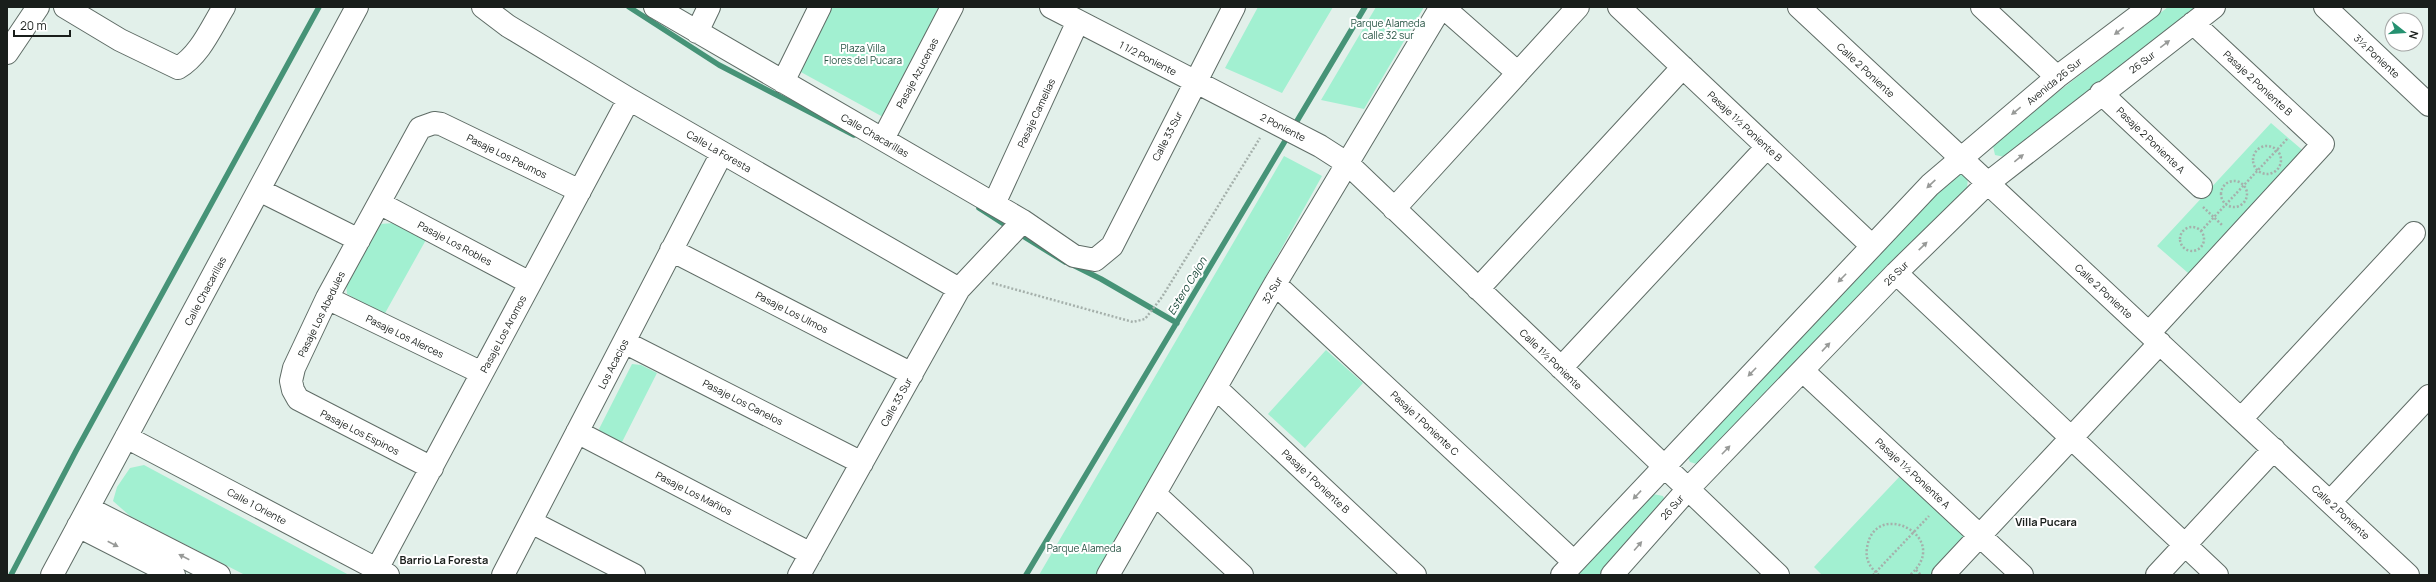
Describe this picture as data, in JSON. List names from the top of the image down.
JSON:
{
  "streets": {
    "street": [
      "3½ Poniente",
      "1 1/2 Poniente",
      "26 Sur",
      "Calle 2 Poniente",
      "Pasaje Azucenas",
      "Avenida 26 Sur",
      "Pasaje 2 Poniente B",
      "Pasaje Camelias",
      "Pasaje 1½ Poniente B",
      "2 Poniente",
      "Calle Chacarillas",
      "Calle 33 Sur",
      "Pasaje 2 Poniente A",
      "Calle La Foresta",
      "Pasaje Los Peumos",
      "Pasaje Los Robles",
      "32 Sur",
      "Pasaje Los Ulmos",
      "Pasaje Los Abedules",
      "Pasaje Los Aromos",
      "Pasaje Los Alerces",
      "Calle 1½ Poniente",
      "Los Acacios",
      "Pasaje Los Canelos",
      "Pasaje 1 Poniente C",
      "Pasaje Los Espinos",
      "Pasaje 1½ Poniente A",
      "Pasaje 1 Poniente B",
      "Pasaje Los Mañios",
      "Calle 1 Oriente"
    ]
  },
  "crossings": [
    ["1 1/2 Poniente", "Pasaje Camelias"],
    ["1 1/2 Poniente", "2 Poniente"],
    ["1 1/2 Poniente", "Calle 33 Sur"],
    ["26 Sur", "Calle 2 Poniente"],
    ["26 Sur", "Pasaje 2 Poniente B"],
    ["26 Sur", "Pasaje 2 Poniente A"],
    ["26 Sur", "Calle 1½ Poniente"],
    ["26 Sur", "Pasaje 1½ Poniente A"],
    ["Calle 2 Poniente", "Avenida 26 Sur"],
    ["Calle 2 Poniente", "Pasaje 2 Poniente B"],
    ["Pasaje Azucenas", "Calle Chacarillas"],
    ["Pasaje Camelias", "Calle Chacarillas"],
    ["2 Poniente", "Calle 1½ Poniente"],
    ["Calle Chacarillas", "Calle 33 Sur"],
    ["Calle Chacarillas", "Calle 1 Oriente"],
    ["Calle 33 Sur", "Calle La Foresta"],
    ["Calle 33 Sur", "Pasaje Los Ulmos"],
    ["Calle 33 Sur", "Pasaje Los Canelos"],
    ["Calle 33 Sur", "Pasaje Los Mañios"],
    ["Calle La Foresta", "Pasaje Los Aromos"],
    ["Calle La Foresta", "Los Acacios"],
    ["Pasaje Los Peumos", "Pasaje Los Abedules"],
    ["Pasaje Los Peumos", "Pasaje Los Aromos"],
    ["Pasaje Los Robles", "Pasaje Los Abedules"],
    ["Pasaje Los Robles", "Pasaje Los Aromos"],
    ["32 Sur", "Calle 1½ Poniente"],
    ["32 Sur", "Pasaje 1 Poniente C"],
    ["32 Sur", "Pasaje 1 Poniente B"],
    ["Pasaje Los Ulmos", "Los Acacios"],
    ["Pasaje Los Abedules", "Pasaje Los Alerces"],
    ["Pasaje Los Abedules", "Pasaje Los Espinos"],
    ["Pasaje Los Aromos", "Pasaje Los Alerces"],
    ["Pasaje Los Aromos", "Pasaje Los Espinos"],
    ["Pasaje Los Aromos", "Calle 1 Oriente"],
    ["Los Acacios", "Pasaje Los Canelos"],
    ["Los Acacios", "Pasaje Los Mañios"]
  ],
  "one_way": ["Avenida 26 Sur"],
  "districts": ["Villa Pucara", "Barrio La Foresta"],
  "water": ["Estero Cajon"],
  "parks": ["Parque Alameda calle 32 sur", "Plaza Villa Flores del Pucara", "Parque Alameda"],
  "scale_bar": "20 m",
  "north": "right"
}
